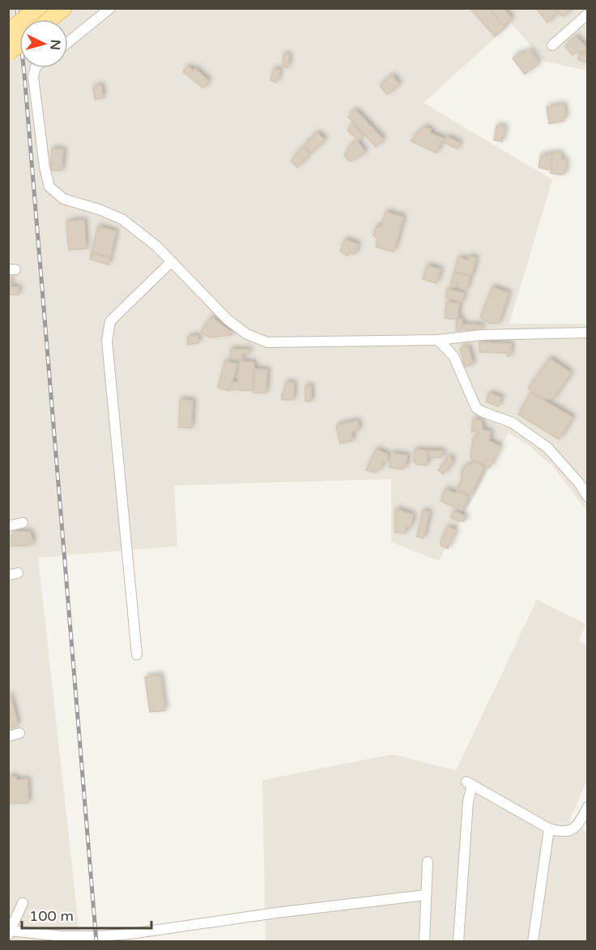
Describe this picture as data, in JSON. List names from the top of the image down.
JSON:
{
  "scale_bar": "100 m",
  "north": "right"
}
